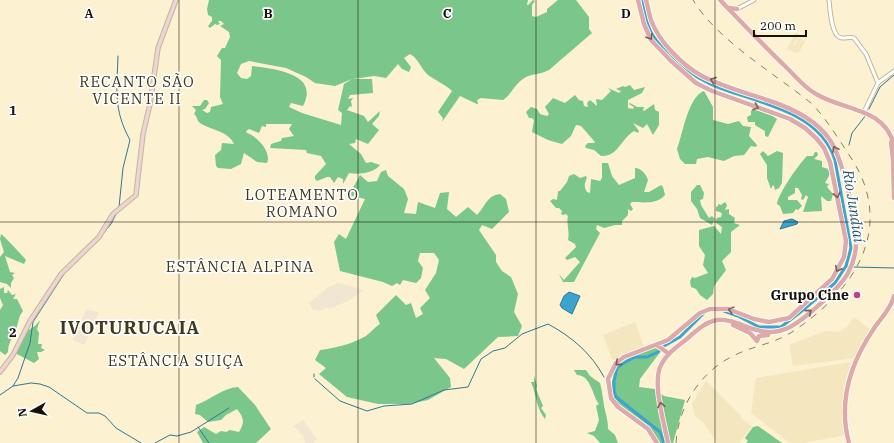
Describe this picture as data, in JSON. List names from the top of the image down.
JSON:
{
  "districts": [
    "RECANTO SÃO VICENTE II",
    "LOTEAMENTO ROMANO",
    "ESTÂNCIA ALPINA",
    "IVOTURUCAIA",
    "ESTÂNCIA SUIÇA"
  ],
  "water": ["Rio Jundiaí"],
  "places": ["Grupo Cine"],
  "scale_bar": "200 m",
  "north": "left",
  "grid": {
    "columns": [
      "A",
      "B",
      "C",
      "D"
    ],
    "rows": ["1", "2"]
  }
}
